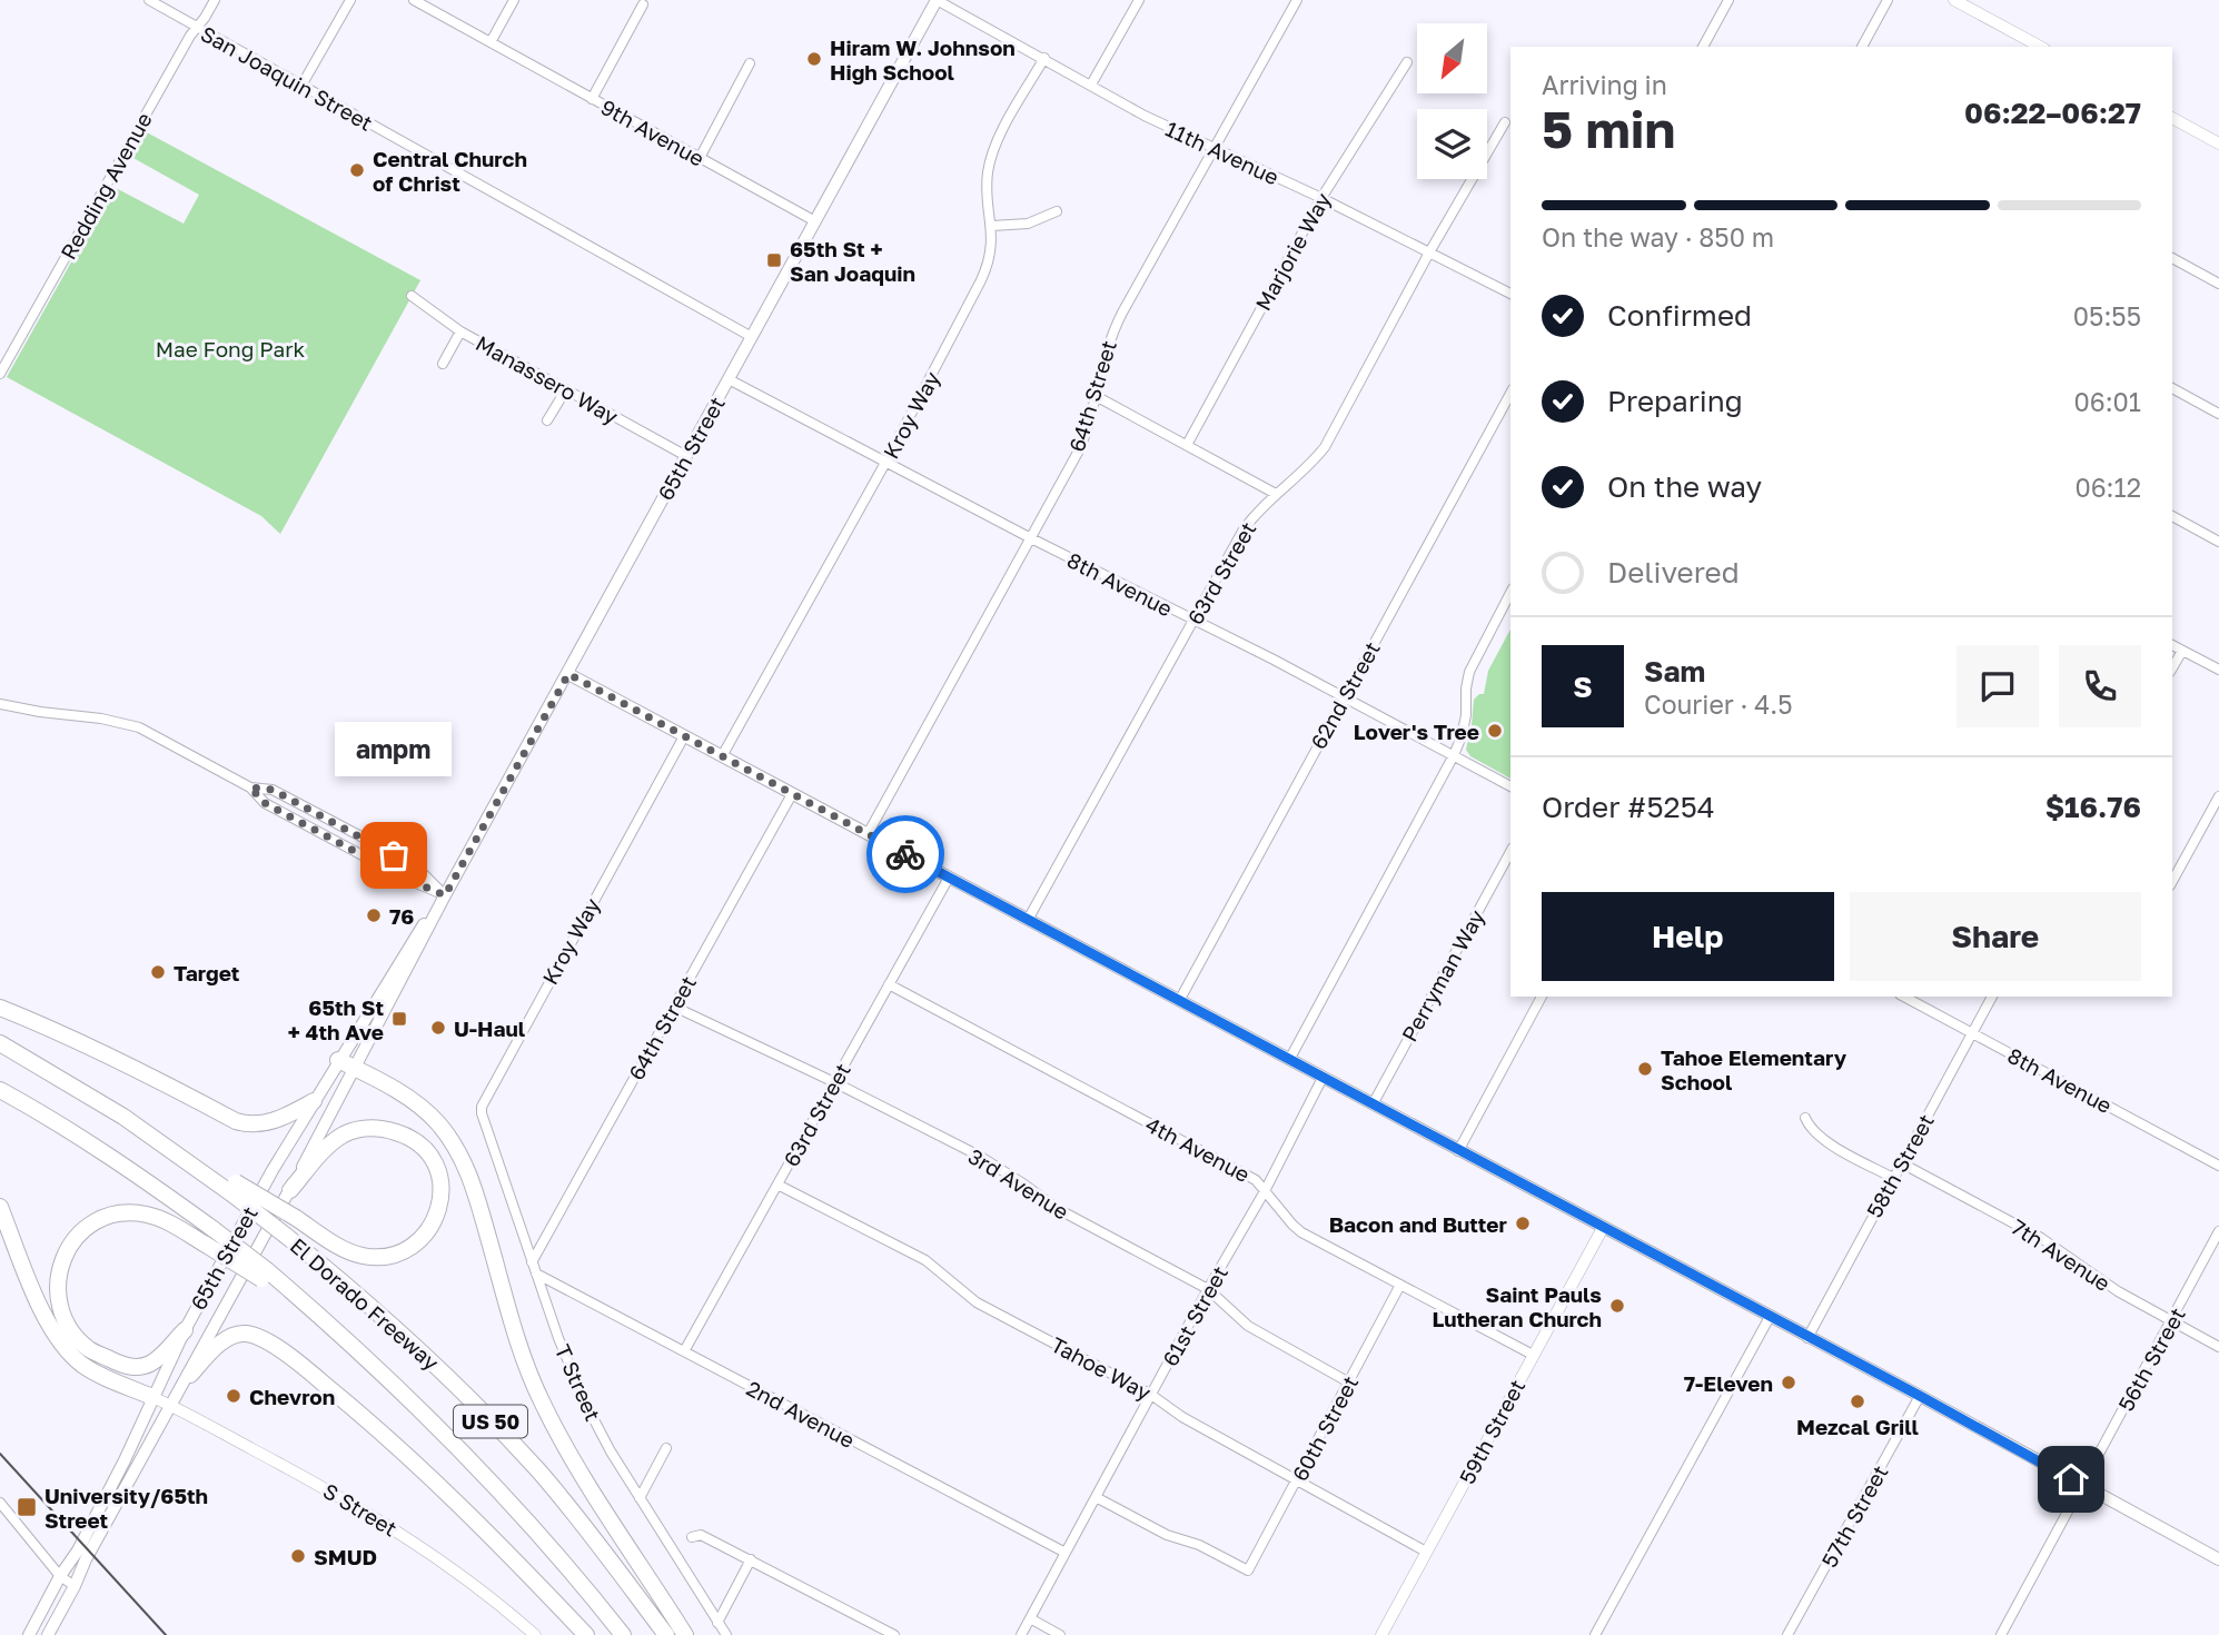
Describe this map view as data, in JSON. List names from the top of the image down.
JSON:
{
  "streets": {
    "highway": ["El Dorado Freeway", "US 50"],
    "main road": ["65th Street"],
    "street": [
      "San Joaquin Street",
      "9th Avenue",
      "11th Avenue",
      "Redding Avenue",
      "Marjorie Way",
      "Manassero Way",
      "64th Street",
      "Kroy Way",
      "63rd Street",
      "8th Avenue",
      "62nd Street",
      "Perryman Way",
      "4th Avenue",
      "58th Street",
      "3rd Avenue",
      "7th Avenue",
      "61st Street",
      "56th Street",
      "Tahoe Way",
      "T Street",
      "2nd Avenue",
      "60th Street",
      "59th Street",
      "S Street",
      "57th Street"
    ]
  },
  "crossings": [
    ["San Joaquin Street", "Redding Avenue"],
    ["San Joaquin Street", "65th Street"],
    ["9th Avenue", "65th Street"],
    ["11th Avenue", "Marjorie Way"],
    ["11th Avenue", "64th Street"],
    ["11th Avenue", "Kroy Way"],
    ["11th Avenue", "65th Street"],
    ["11th Avenue", "63rd Street"],
    ["Manassero Way", "65th Street"],
    ["64th Street", "8th Avenue"],
    ["64th Street", "3rd Avenue"],
    ["64th Street", "T Street"],
    ["Kroy Way", "8th Avenue"],
    ["Kroy Way", "T Street"],
    ["65th Street", "8th Avenue"],
    ["65th Street", "S Street"],
    ["63rd Street", "8th Avenue"],
    ["63rd Street", "4th Avenue"],
    ["63rd Street", "3rd Avenue"],
    ["63rd Street", "Tahoe Way"],
    ["63rd Street", "2nd Avenue"],
    ["8th Avenue", "62nd Street"],
    ["8th Avenue", "58th Street"],
    ["4th Avenue", "61st Street"],
    ["4th Avenue", "60th Street"],
    ["4th Avenue", "59th Street"],
    ["58th Street", "7th Avenue"],
    ["3rd Avenue", "61st Street"],
    ["3rd Avenue", "60th Street"],
    ["7th Avenue", "56th Street"],
    ["61st Street", "Tahoe Way"],
    ["61st Street", "2nd Avenue"],
    ["61st Street", "60th Street"],
    ["Tahoe Way", "60th Street"],
    ["Tahoe Way", "59th Street"],
    ["T Street", "2nd Avenue"]
  ],
  "parks": ["Mae Fong Park"],
  "places": {
    "other": [
      "Hiram W. Johnson High School",
      "Central Church of Christ",
      "Lover's Tree",
      "ampm",
      "76",
      "Target",
      "U-Haul",
      "Tahoe Elementary School",
      "Bacon and Butter",
      "Saint Pauls Lutheran Church",
      "7-Eleven",
      "Chevron",
      "Mezcal Grill",
      "SMUD"
    ],
    "transit": ["65th St + San Joaquin", "65th St + 4th Ave", "University/65th Street"]
  },
  "north": "bottom left",
  "page": {
    "heading": ["5 min", "Arriving in", "06:22–06:27"],
    "panel": [
      "Sam",
      "Courier · 4.5",
      "Order #5254",
      "$16.76"
    ],
    "bar": "On the way · 850 m",
    "list": [
      ["Confirmed", "05:55"],
      ["Preparing", "06:01"],
      ["On the way", "06:12"],
      "Delivered"
    ],
    "round": "S",
    "bubble": "ampm",
    "buttons": ["Help", "Share"]
  }
}
